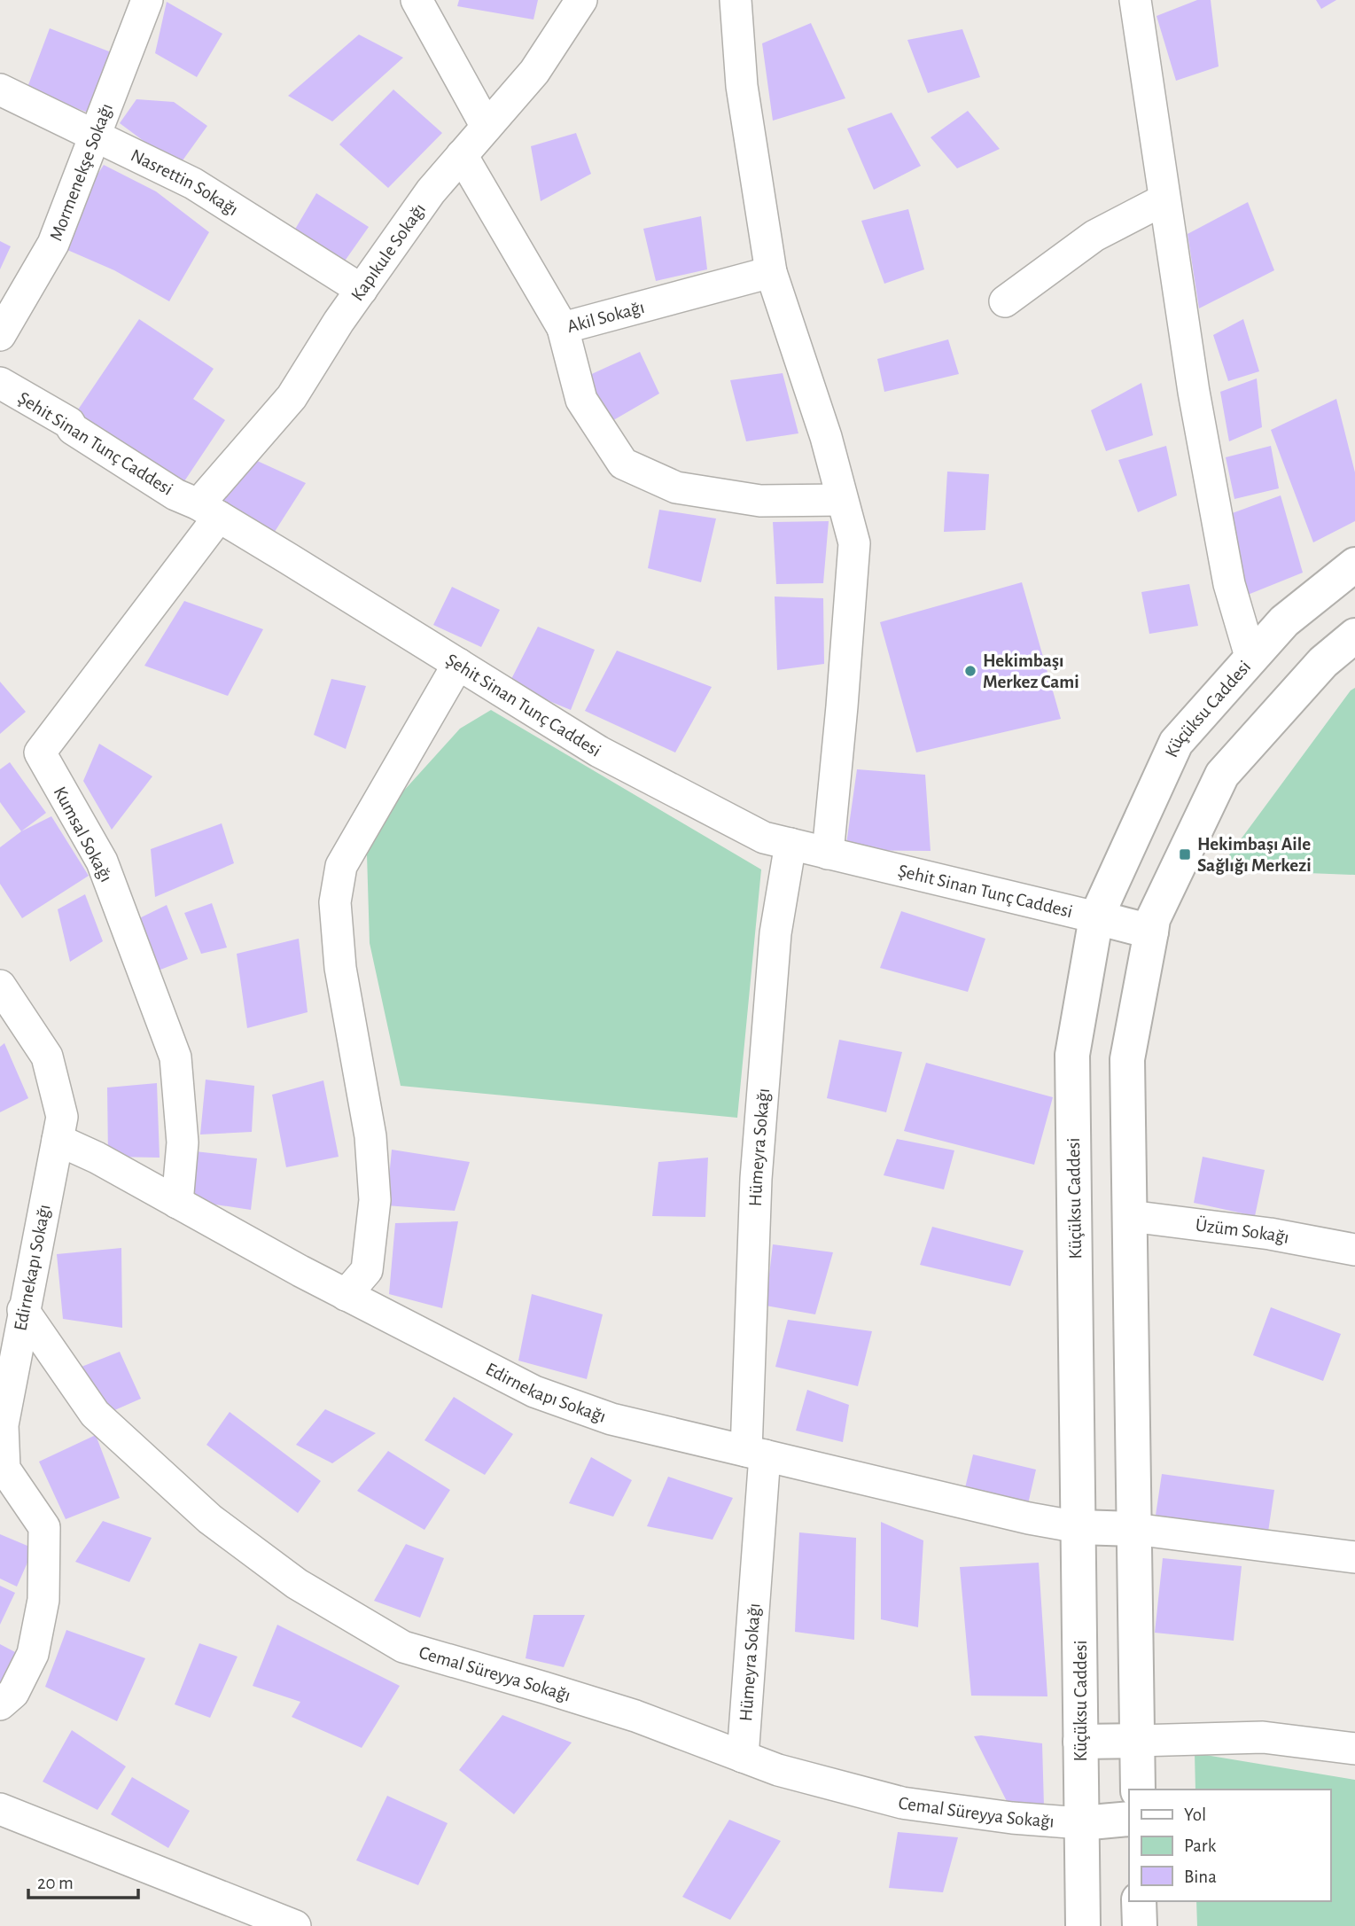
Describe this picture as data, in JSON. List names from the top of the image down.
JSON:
{
  "streets": {
    "main road": ["Küçüksu Caddesi"],
    "street": [
      "Mormenekşe Sokağı",
      "Nasrettin Sokağı",
      "Kapıkule Sokağı",
      "Akil Sokağı",
      "Şehit Sinan Tunç Caddesi",
      "Kumsal Sokağı",
      "Hümeyra Sokağı",
      "Üzüm Sokağı",
      "Edirnekapı Sokağı",
      "Cemal Süreyya Sokağı"
    ]
  },
  "crossings": [
    ["Mormenekşe Sokağı", "Nasrettin Sokağı"],
    ["Nasrettin Sokağı", "Kapıkule Sokağı"],
    ["Kapıkule Sokağı", "Akil Sokağı"],
    ["Kapıkule Sokağı", "Şehit Sinan Tunç Caddesi"],
    ["Kapıkule Sokağı", "Kumsal Sokağı"],
    ["Şehit Sinan Tunç Caddesi", "Küçüksu Caddesi"],
    ["Şehit Sinan Tunç Caddesi", "Kumsal Sokağı"],
    ["Şehit Sinan Tunç Caddesi", "Hümeyra Sokağı"],
    ["Küçüksu Caddesi", "Edirnekapı Sokağı"],
    ["Küçüksu Caddesi", "Cemal Süreyya Sokağı"],
    ["Kumsal Sokağı", "Edirnekapı Sokağı"],
    ["Hümeyra Sokağı", "Edirnekapı Sokağı"],
    ["Hümeyra Sokağı", "Cemal Süreyya Sokağı"],
    ["Edirnekapı Sokağı", "Cemal Süreyya Sokağı"]
  ],
  "places": {
    "other": ["Hekimbaşı Merkez Cami"],
    "transit": ["Hekimbaşı Aile Sağlığı Merkezi"]
  },
  "legend": ["Yol", "Park", "Bina"],
  "scale_bar": "20 m"
}
